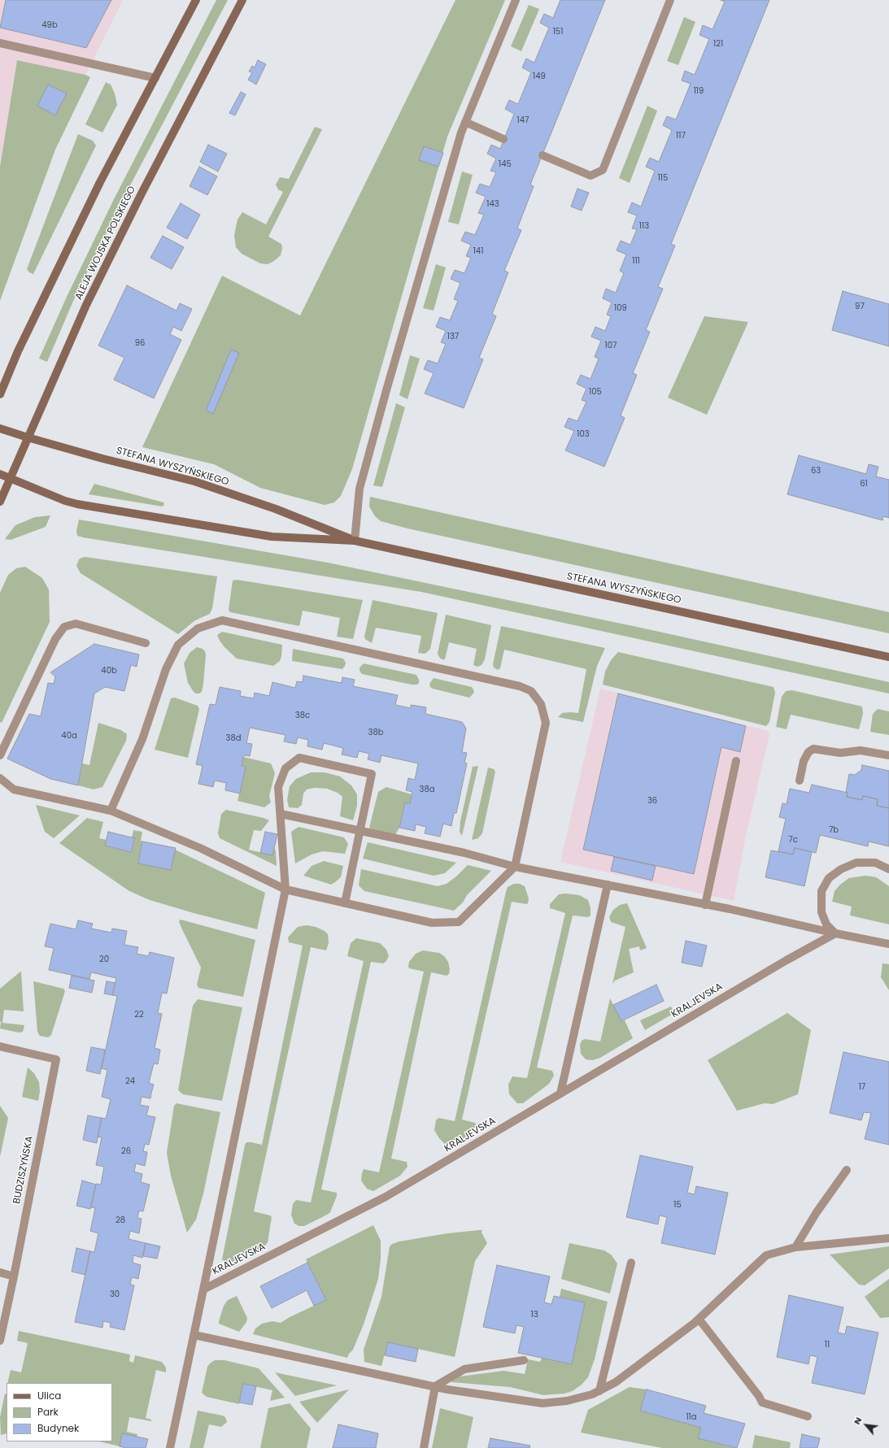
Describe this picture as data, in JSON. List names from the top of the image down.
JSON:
{
  "streets": {
    "street": [
      "ALEJA WOJSKA POLSKIEGO",
      "STEFANA WYSZYŃSKIEGO",
      "KRALJEVSKA",
      "BUDZISZYŃSKA"
    ]
  },
  "crossings": [
    ["ALEJA WOJSKA POLSKIEGO", "STEFANA WYSZYŃSKIEGO"]
  ],
  "house_numbers": [
    "49b",
    "151",
    "121",
    "149",
    "119",
    "147",
    "117",
    "145",
    "115",
    "143",
    "113",
    "141",
    "111",
    "97",
    "109",
    "137",
    "96",
    "107",
    "105",
    "103",
    "63",
    "61",
    "40b",
    "38c",
    "38b",
    "40a",
    "38d",
    "38a",
    "36",
    "7b",
    "7c",
    "20",
    "22",
    "24",
    "17",
    "26",
    "15",
    "28",
    "30",
    "13",
    "11",
    "11a"
  ],
  "legend": ["Ulica", "Park", "Budynek"],
  "north": "top left"
}
